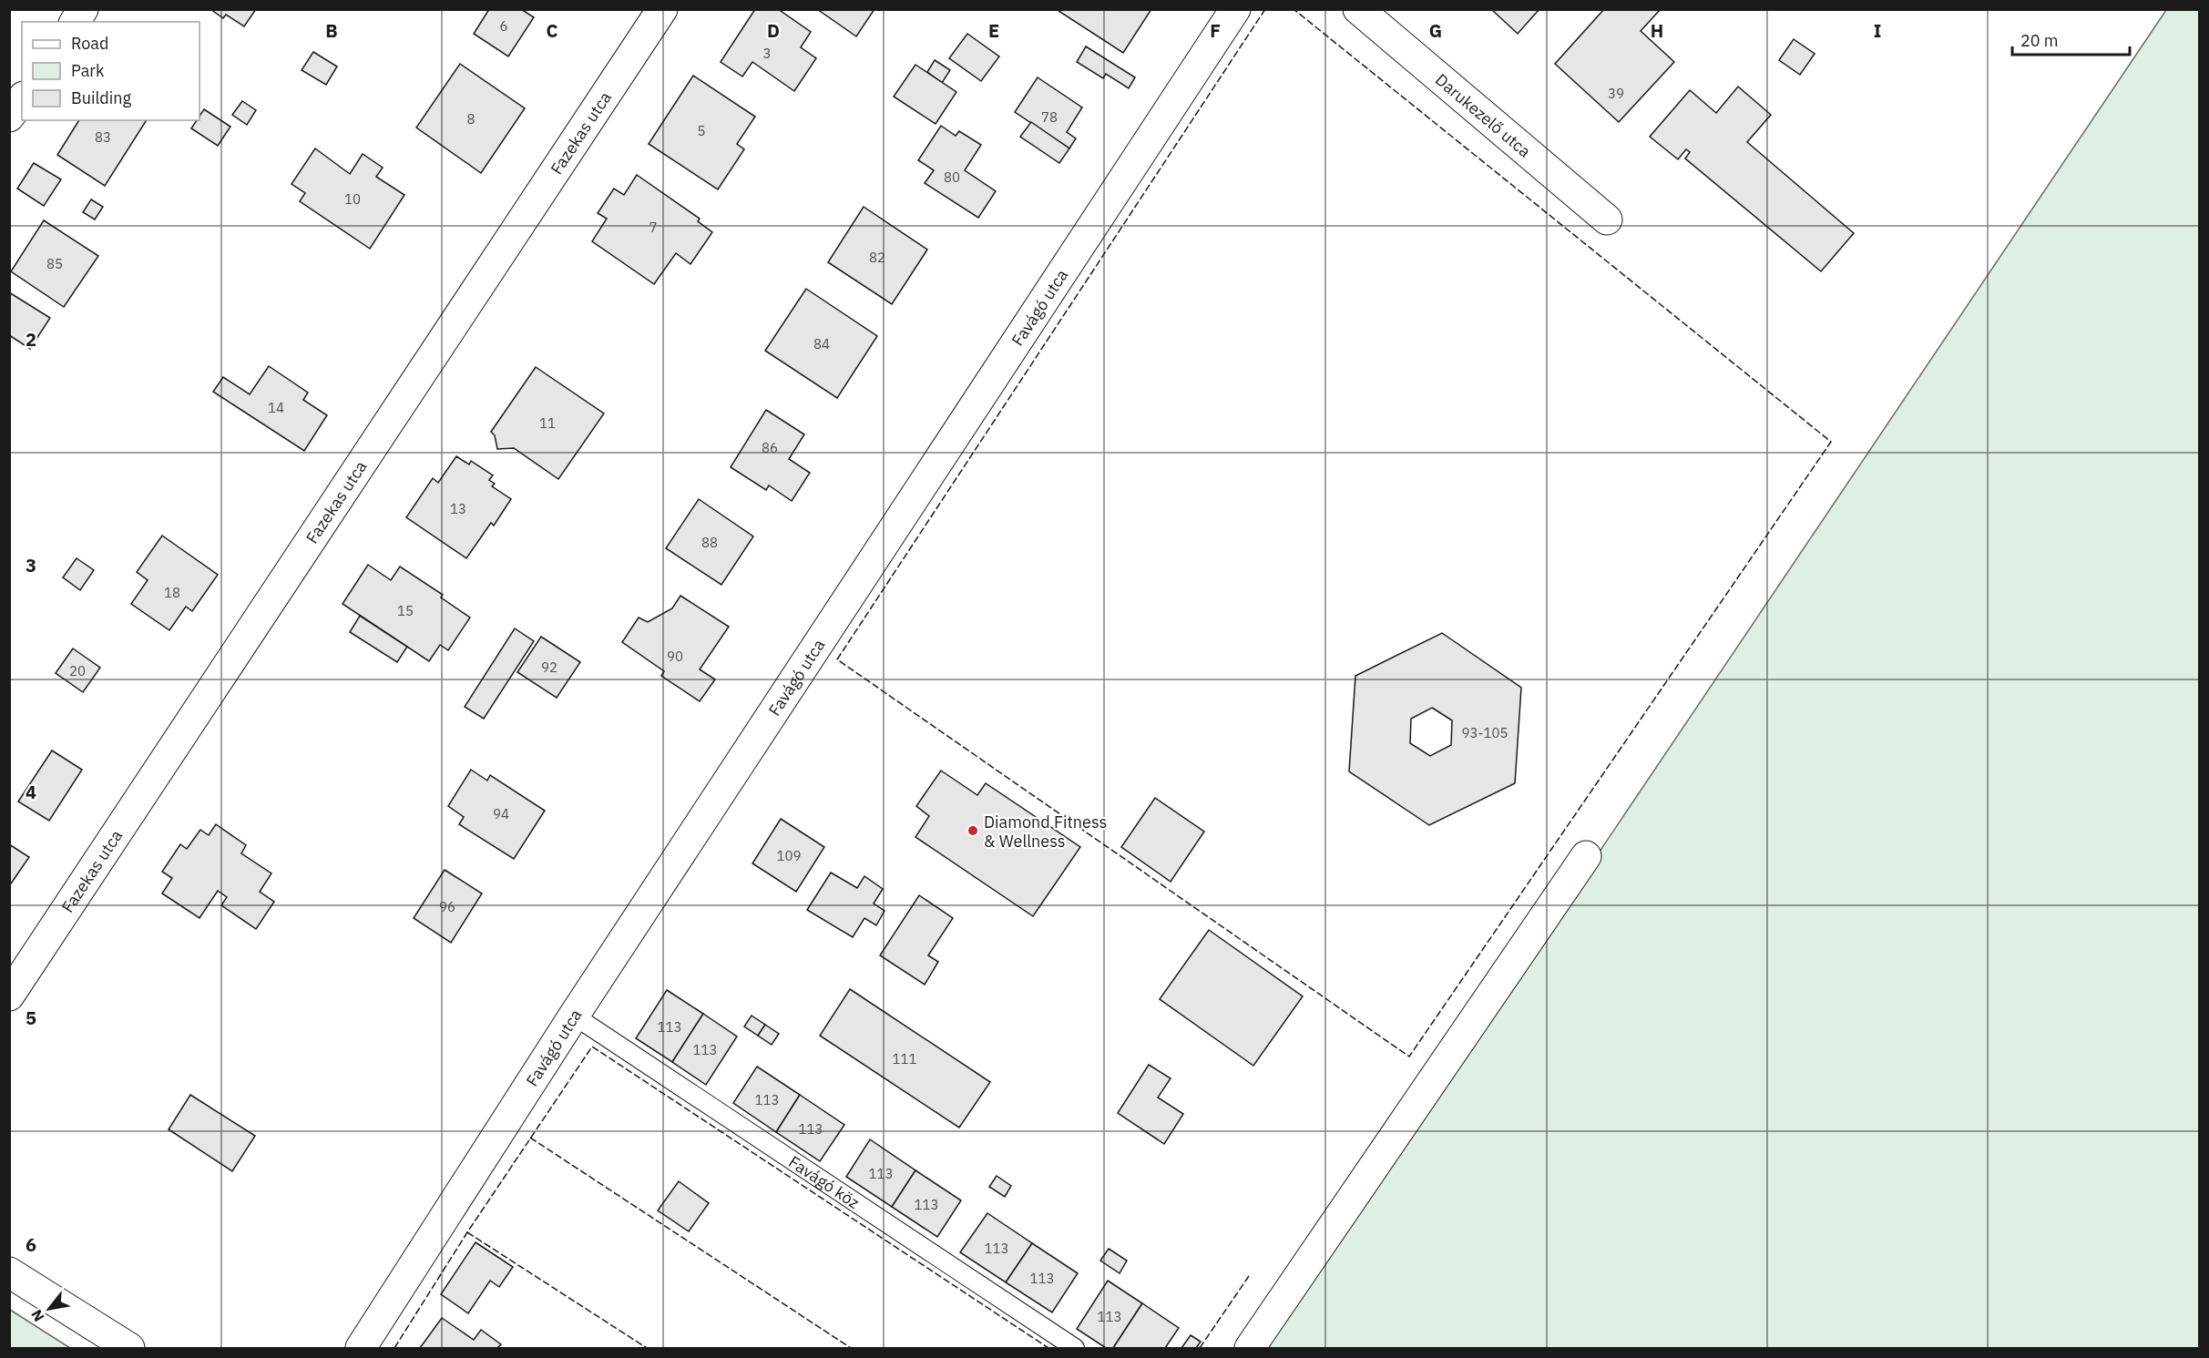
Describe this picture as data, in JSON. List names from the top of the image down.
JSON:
{
  "streets": {
    "street": ["Darukezelő utca", "Fazekas utca", "Favágó utca"],
    "lane": ["Favágó köz"]
  },
  "crossings": [
    ["Favágó utca", "Favágó köz"]
  ],
  "places": ["Diamond Fitness & Wellness"],
  "house_numbers": [
    "6",
    "3",
    "39",
    "78",
    "8",
    "5",
    "83",
    "80",
    "10",
    "7",
    "82",
    "85",
    "84",
    "14",
    "11",
    "86",
    "13",
    "88",
    "18",
    "15",
    "90",
    "92",
    "20",
    "93-105",
    "94",
    "109",
    "96",
    "113",
    "113",
    "111",
    "113",
    "113",
    "113",
    "113",
    "113",
    "113",
    "113"
  ],
  "legend": ["Road", "Park", "Building"],
  "scale_bar": "20 m",
  "north": "bottom left",
  "grid": {
    "columns": [
      "B",
      "C",
      "D",
      "E",
      "F",
      "G",
      "H",
      "I"
    ],
    "rows": [
      "2",
      "3",
      "4",
      "5",
      "6"
    ]
  }
}
